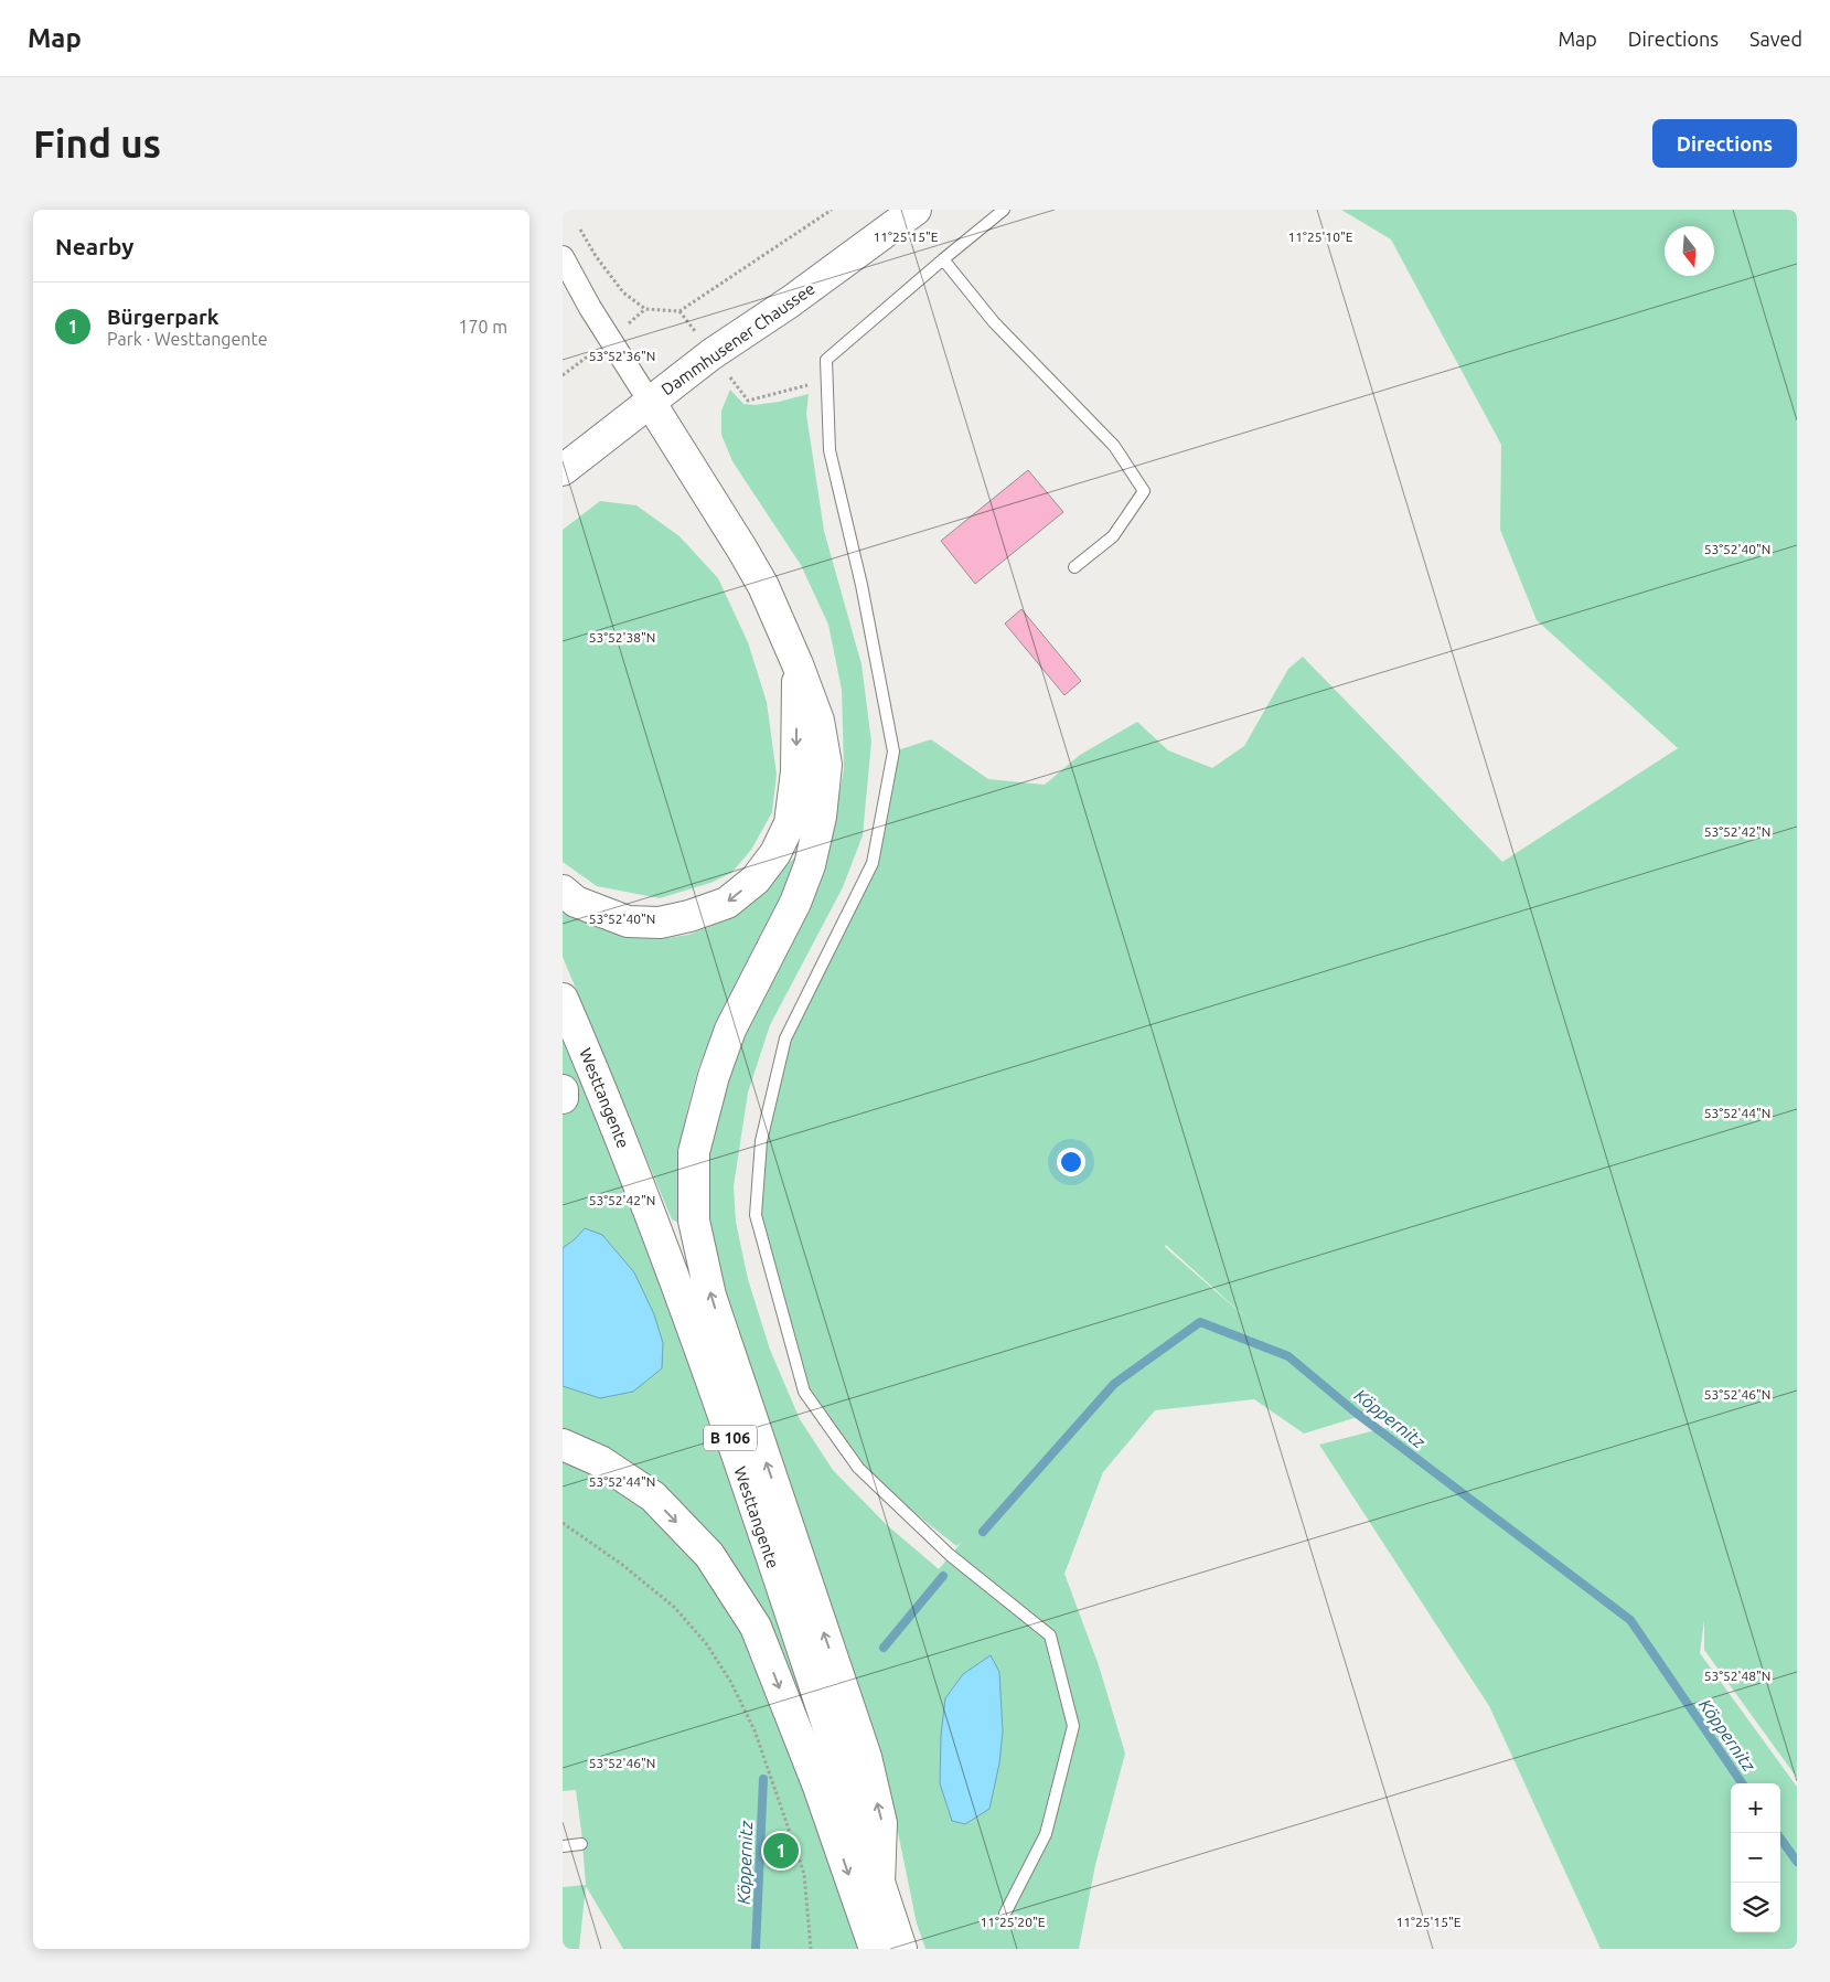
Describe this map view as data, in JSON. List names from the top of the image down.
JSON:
{
  "streets": {
    "main road": ["Dammhusener Chaussee", "Westtangente", "B 106"]
  },
  "water": ["Köppernitz"],
  "north": "bottom",
  "page": {
    "header": "Map",
    "nav": ["Map", "Directions", "Saved"],
    "buttons": "Directions",
    "title": "Find us",
    "heading": "Nearby",
    "list": [
      {
        "mark": "1",
        "name": "Bürgerpark",
        "note": "Park · Westtangente",
        "value": "170 m"
      }
    ],
    "map_buttons": ["+", "−"],
    "pins": "1"
  },
  "coordinates": [
    "11°25'15\"E",
    "11°25'10\"E",
    "53°52'36\"N",
    "53°52'40\"N",
    "53°52'38\"N",
    "53°52'42\"N",
    "53°52'44\"N",
    "53°52'46\"N",
    "53°52'48\"N",
    "11°25'20\"E"
  ]
}
